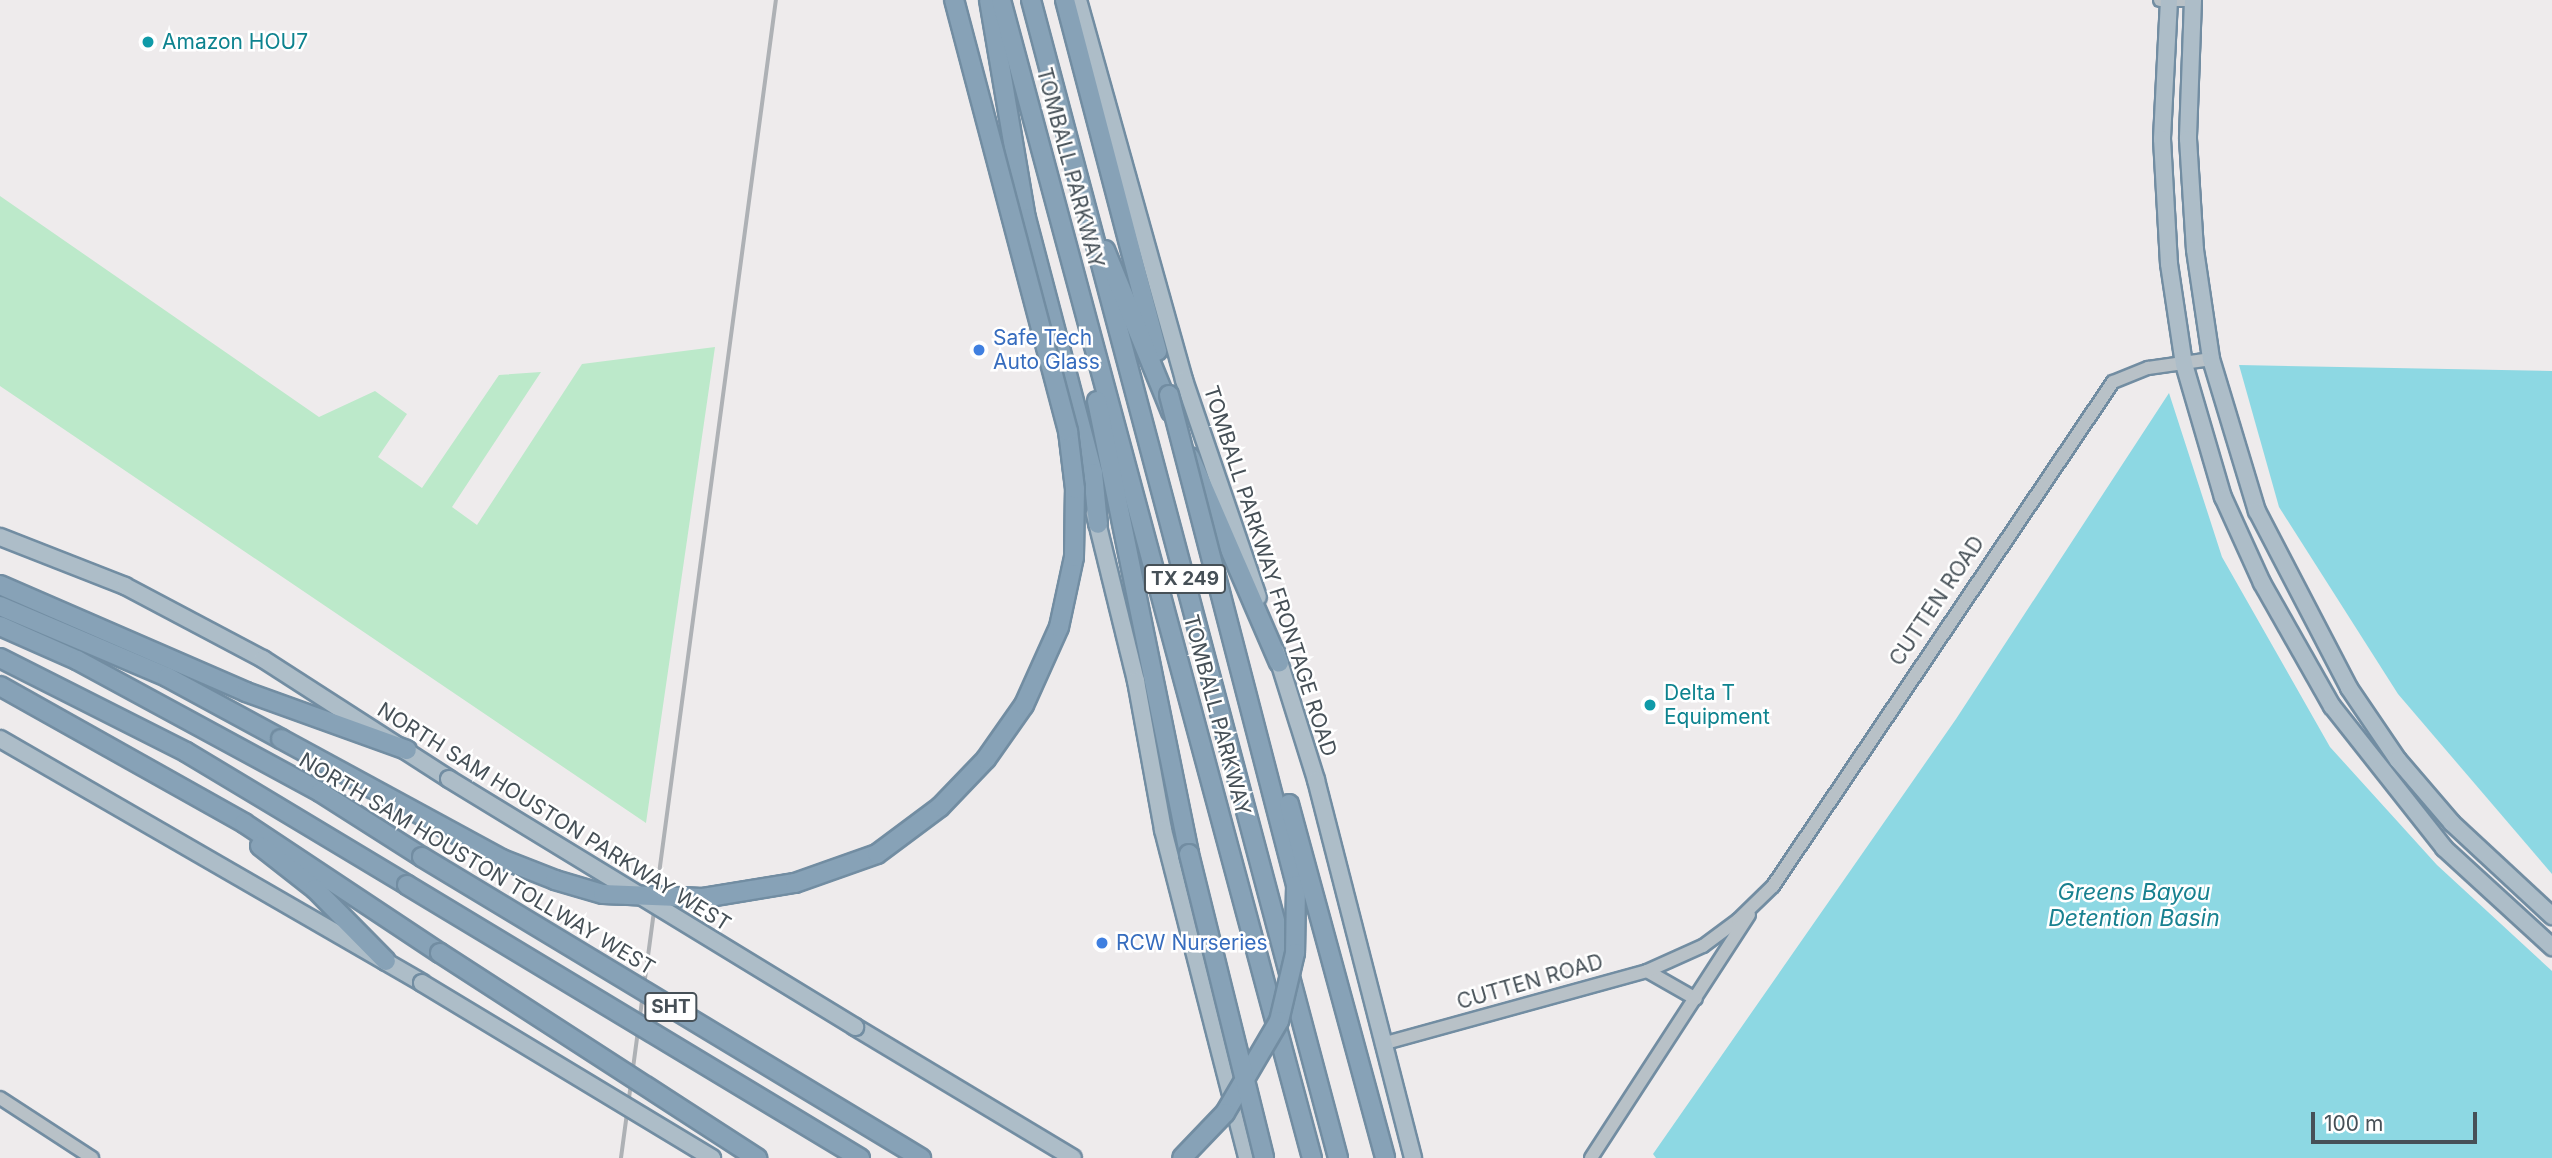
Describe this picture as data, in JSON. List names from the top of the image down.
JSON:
{
  "streets": {
    "highway": [
      "TOMBALL PARKWAY",
      "TX 249",
      "NORTH SAM HOUSTON TOLLWAY WEST",
      "SHT"
    ],
    "main road": ["TOMBALL PARKWAY FRONTAGE ROAD", "NORTH SAM HOUSTON PARKWAY WEST"],
    "street": ["CUTTEN ROAD"]
  },
  "crossings": [
    ["TOMBALL PARKWAY FRONTAGE ROAD", "CUTTEN ROAD"]
  ],
  "water": ["Greens Bayou Detention Basin"],
  "places": [
    "Amazon HOU7",
    "Safe Tech Auto Glass",
    "Delta T Equipment",
    "RCW Nurseries"
  ],
  "scale_bar": "100 m"
}
